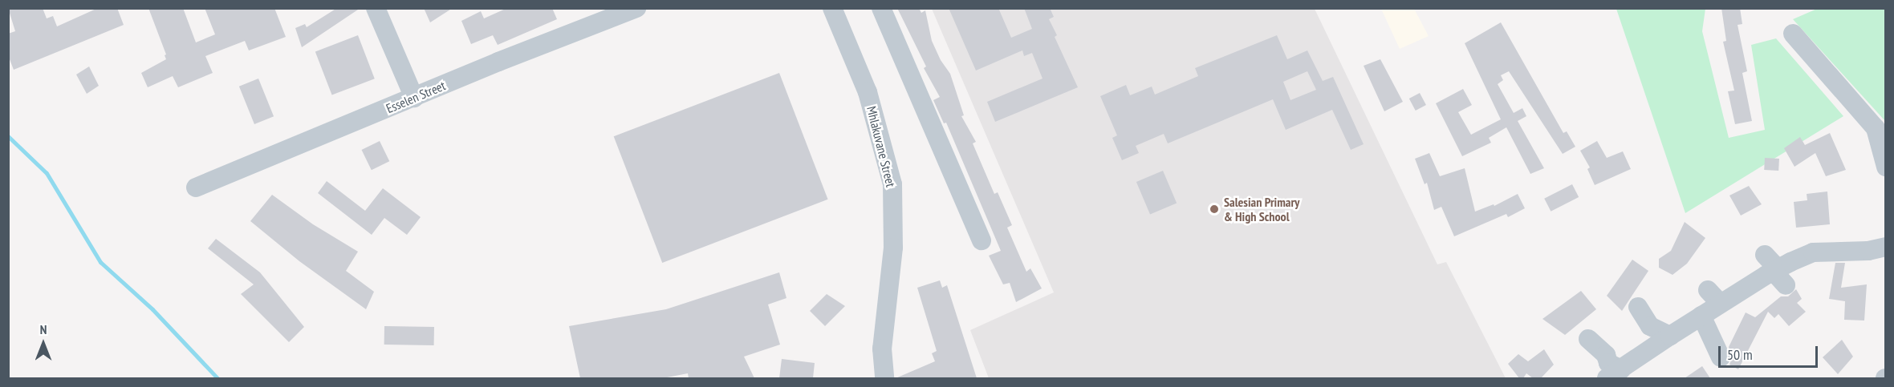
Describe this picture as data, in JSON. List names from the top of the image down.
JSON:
{
  "streets": {
    "street": ["Esselen Street", "Mhlakuvane Street"]
  },
  "places": ["Salesian Primary & High School"],
  "scale_bar": "50 m",
  "north": "top"
}
